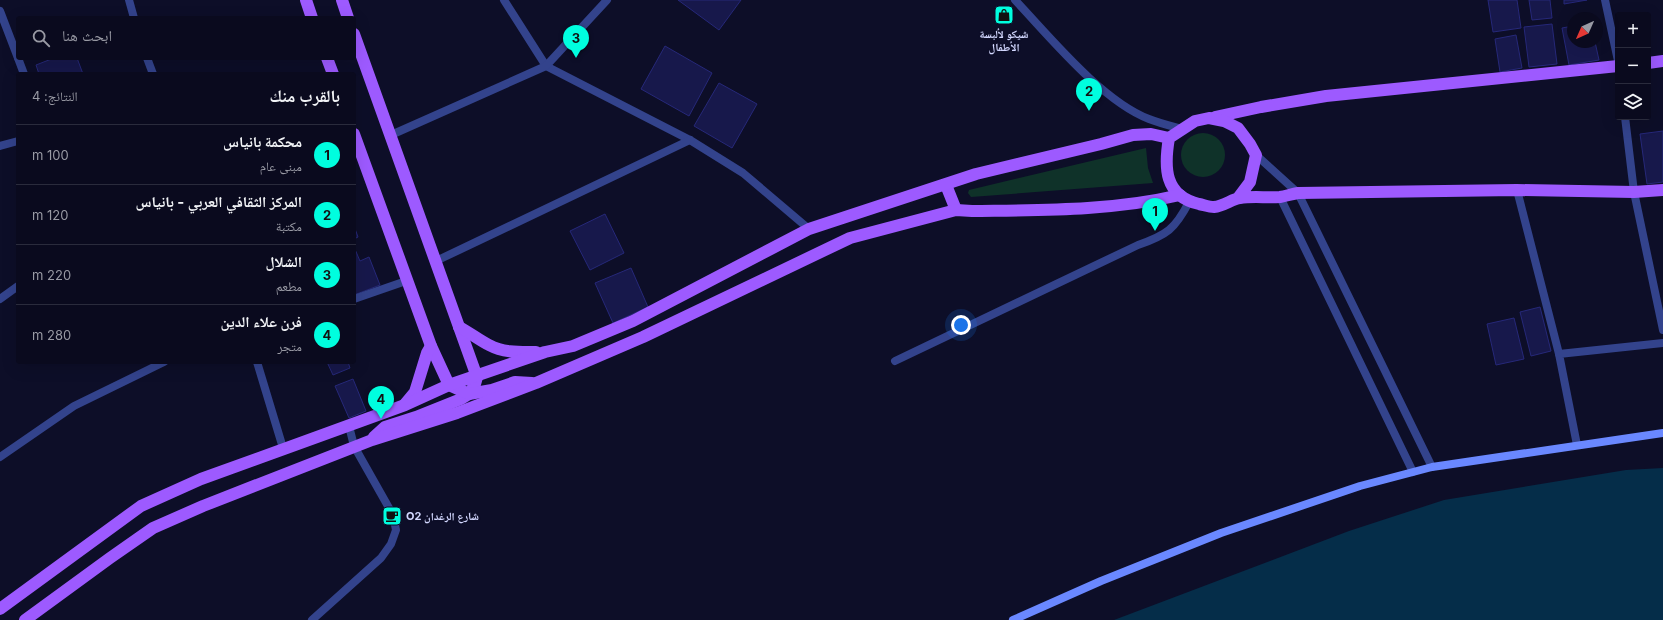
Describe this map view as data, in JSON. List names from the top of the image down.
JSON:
{
  "places": {
    "shop": ["شيكو لألبسة الأطفال"],
    "cafe": ["O2 شارع الرغدان"]
  },
  "north": "bottom left",
  "page": {
    "map_buttons": ["+", "−"],
    "search": "ابحث هنا",
    "pins": [
      "3",
      "2",
      "1",
      "4"
    ],
    "heading": ["بالقرب منك", "النتائج: 4"],
    "list": [
      {
        "mark": "1",
        "name": "محكمة بانياس",
        "note": "مبنى عام",
        "value": "100 m"
      },
      {
        "mark": "2",
        "name": "المركز الثقافي العربي - بانياس",
        "note": "مكتبة",
        "value": "120 m"
      },
      {
        "mark": "3",
        "name": "الشلال",
        "note": "مطعم",
        "value": "220 m"
      },
      {
        "mark": "4",
        "name": "فرن علاء الدين",
        "note": "متجر",
        "value": "280 m"
      }
    ]
  }
}
